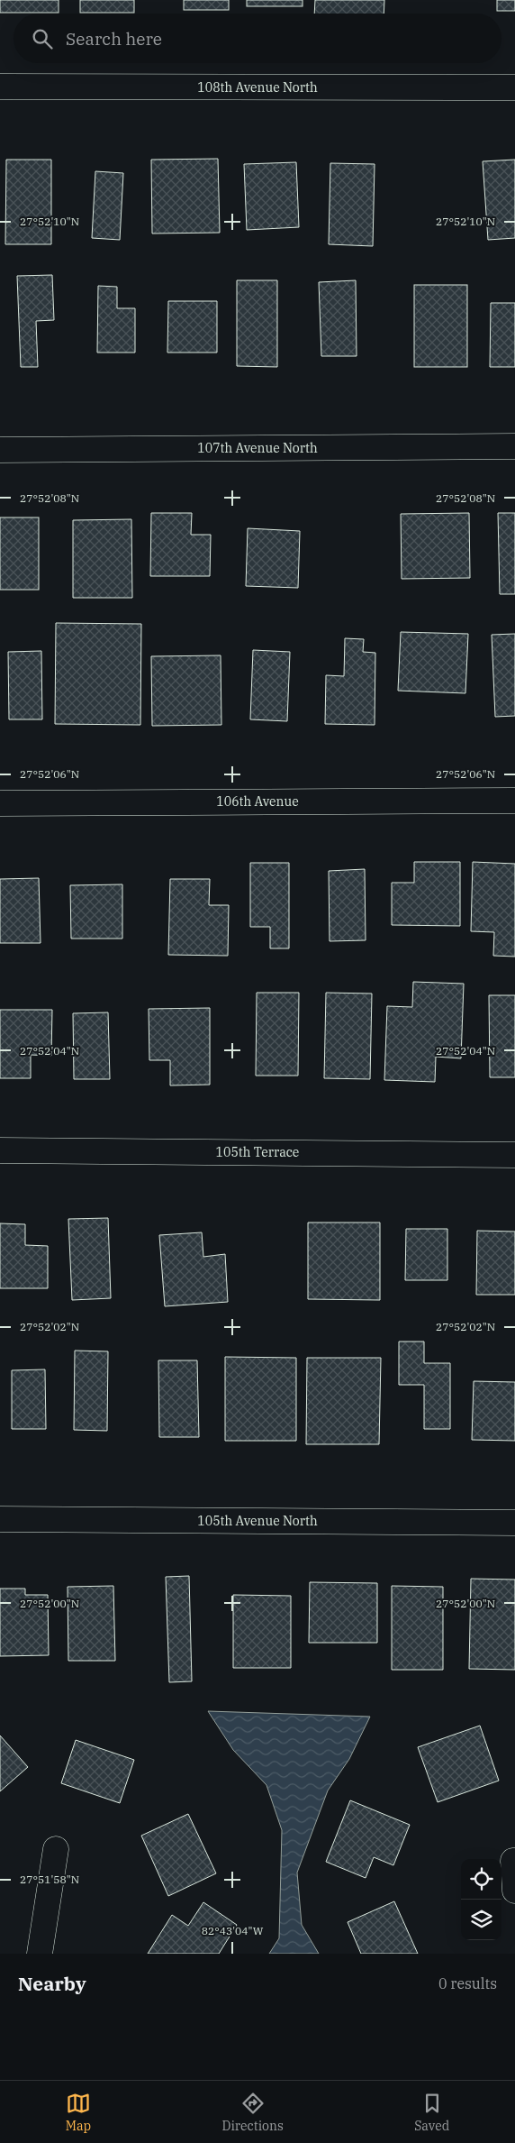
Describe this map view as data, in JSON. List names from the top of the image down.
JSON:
{
  "streets": {
    "street": [
      "108th Avenue North",
      "107th Avenue North",
      "106th Avenue",
      "105th Terrace",
      "105th Avenue North"
    ]
  },
  "page": {
    "search": "Search here",
    "heading": ["Nearby", "0 results"],
    "nav": ["Map", "Directions", "Saved"]
  },
  "coordinates": [
    "27°52'10\"N",
    "27°52'08\"N",
    "27°52'06\"N",
    "27°52'04\"N",
    "27°52'02\"N",
    "27°52'00\"N",
    "27°51'58\"N",
    "82°43'04\"W"
  ]
}
